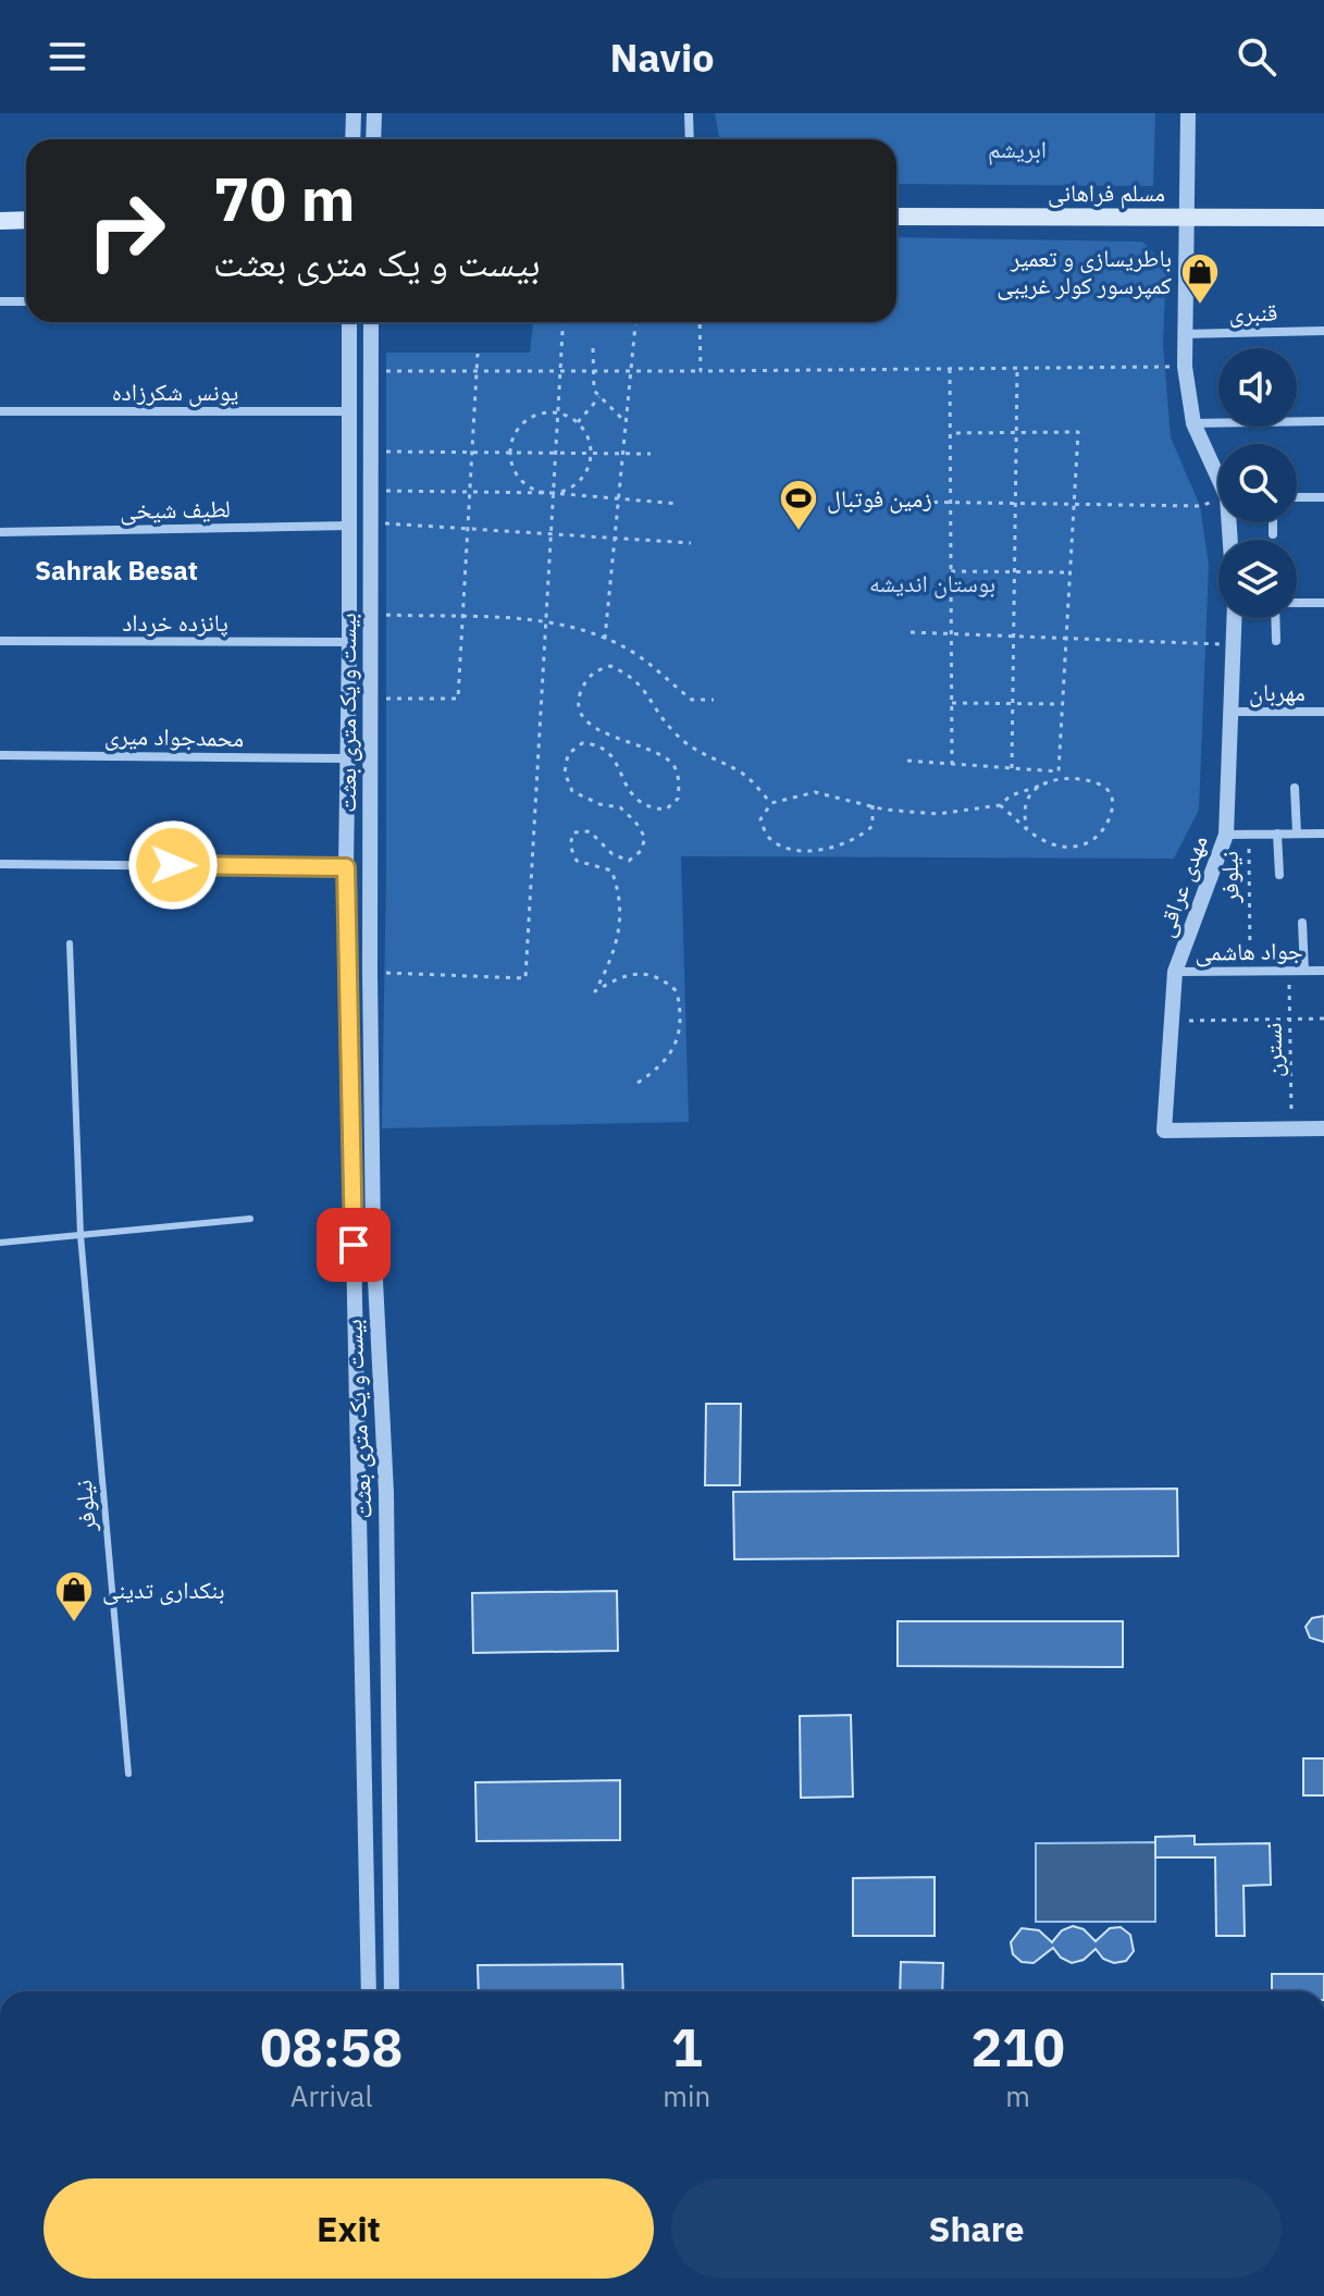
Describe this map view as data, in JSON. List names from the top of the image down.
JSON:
{
  "streets": {
    "main road": ["مسلم فراهانی"],
    "street": [
      "قنبری",
      "یونس شکرزاده",
      "لطیف شیخی",
      "پانزده خرداد",
      "مهربان",
      "بیست و یک متری بعثت",
      "محمدجواد میری",
      "مهدی عراقی",
      "جواد هاشمی"
    ],
    "lane": ["نیلوفر"],
    "path": ["نسترن"]
  },
  "crossings": [
    ["یونس شکرزاده", "بیست و یک متری بعثت"],
    ["لطیف شیخی", "بیست و یک متری بعثت"],
    ["پانزده خرداد", "بیست و یک متری بعثت"],
    ["مهربان", "مهدی عراقی"],
    ["بیست و یک متری بعثت", "محمدجواد میری"],
    ["نیلوفر", "جواد هاشمی"],
    ["مهدی عراقی", "جواد هاشمی"],
    ["مهدی عراقی", "نسترن"],
    ["جواد هاشمی", "نسترن"]
  ],
  "districts": ["Sahrak Besat"],
  "parks": ["ابریشم", "بوستان اندیشه"],
  "places": {
    "shop": ["باطریسازی و تعمیر کمپرسور کولر غریبی", "بنکداری تدینی"],
    "sports": ["زمین فوتبال"]
  },
  "page": {
    "header": "Navio",
    "turn": ["70 m", "بیست و یک متری بعثت"],
    "eta": [
      "08:58",
      "Arrival",
      "1",
      "min",
      "210",
      "m"
    ],
    "buttons": ["Exit", "Share"]
  }
}
